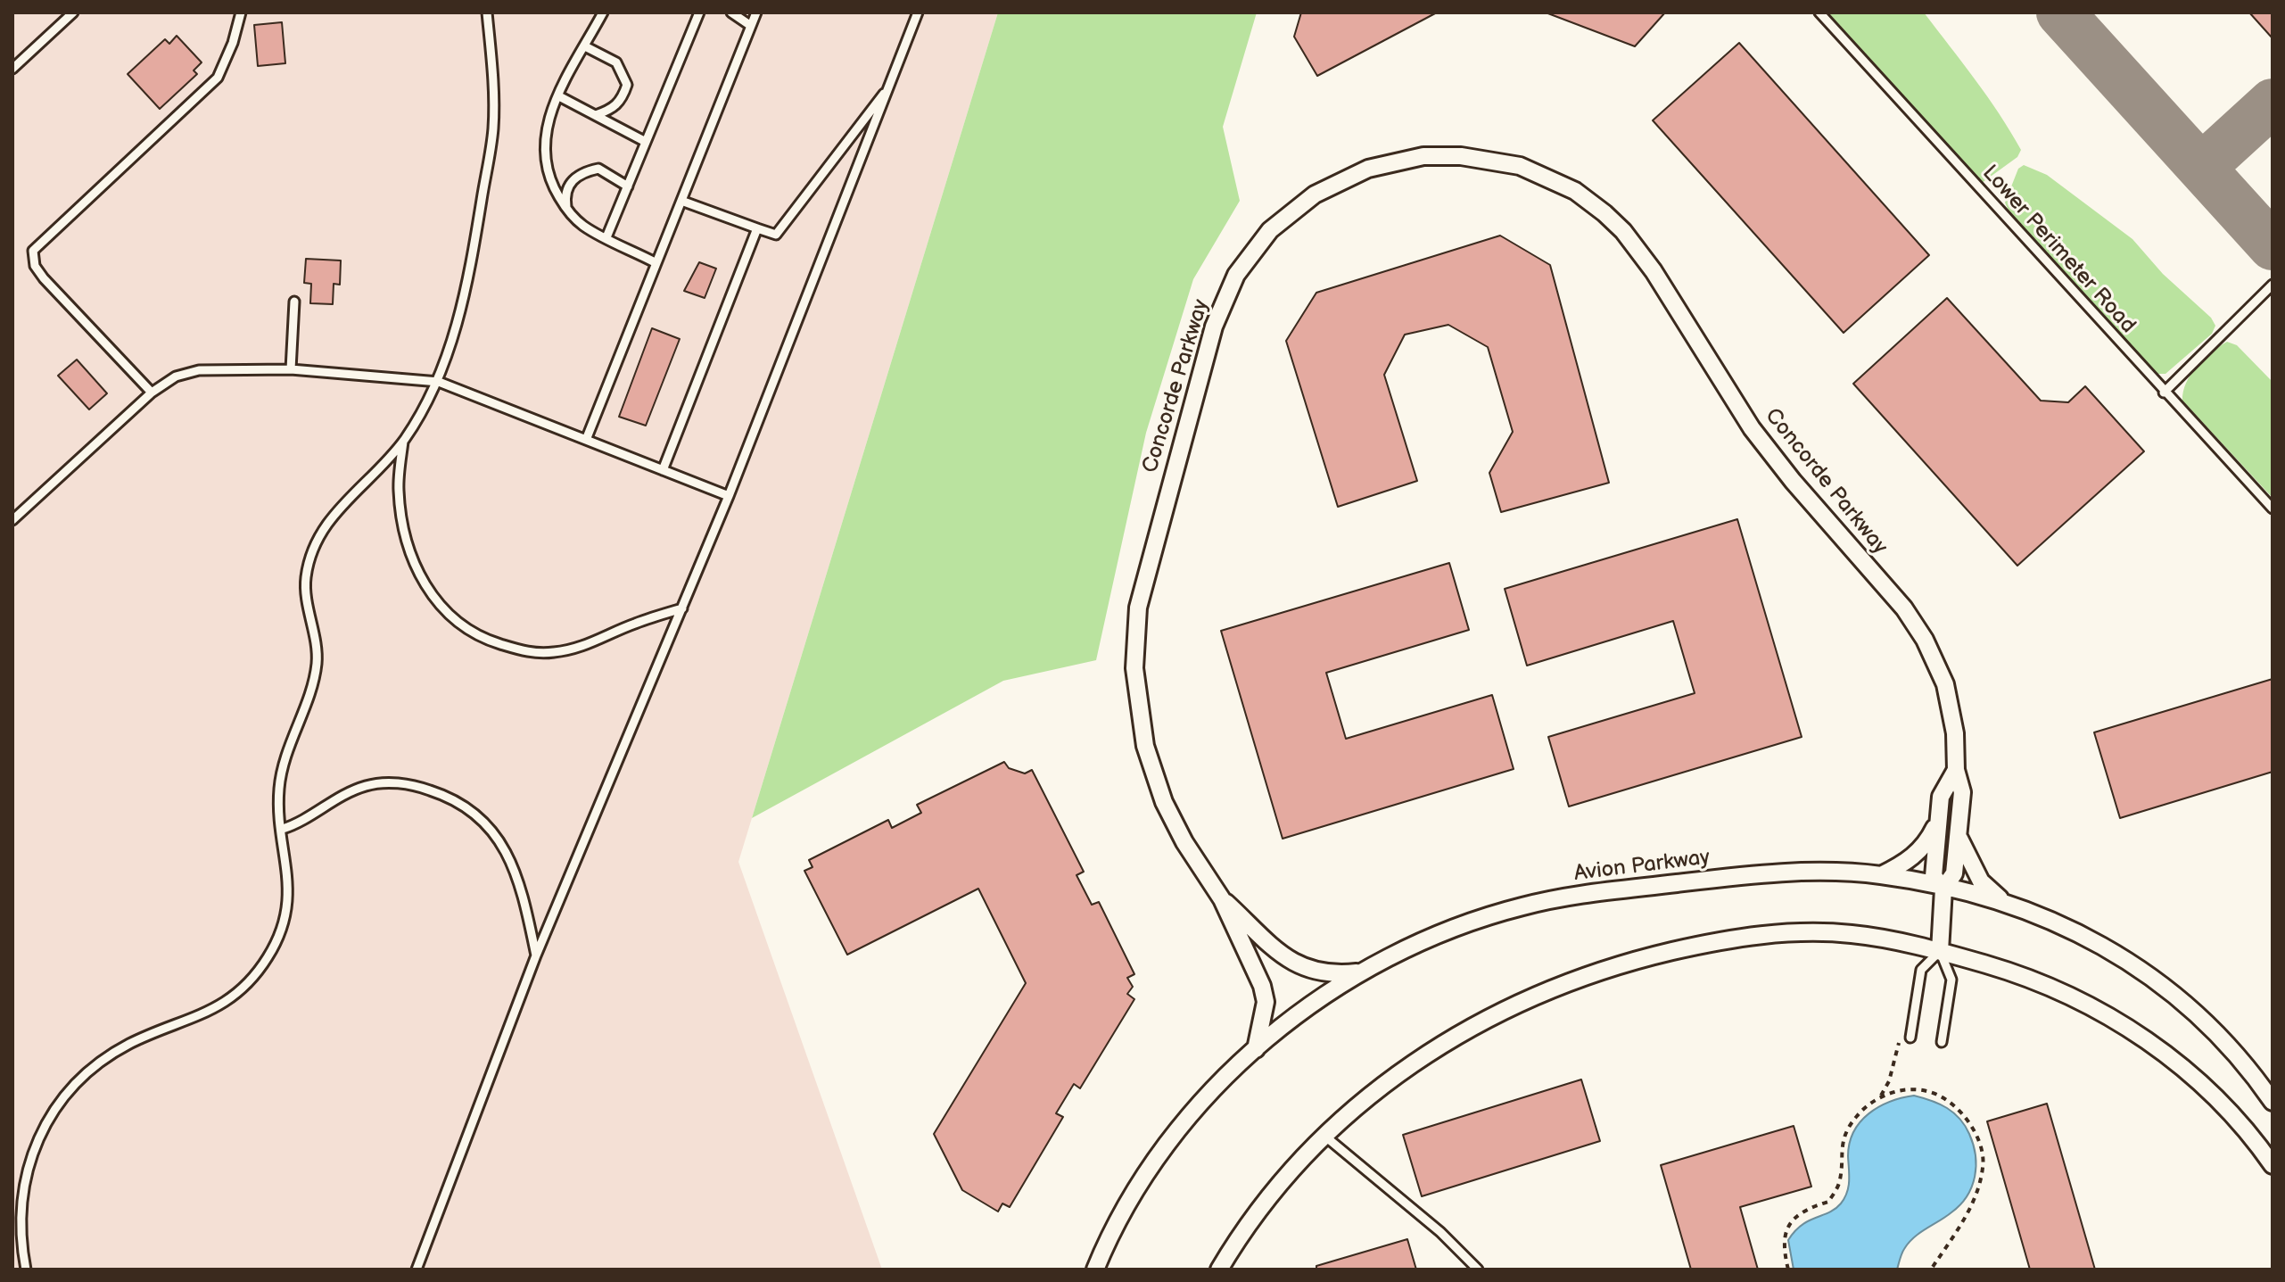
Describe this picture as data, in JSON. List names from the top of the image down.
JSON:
{
  "streets": {
    "street": ["Concorde Parkway", "Avion Parkway"],
    "lane": ["Lower Perimeter Road"]
  },
  "crossings": [
    ["Concorde Parkway", "Avion Parkway"]
  ]
}
